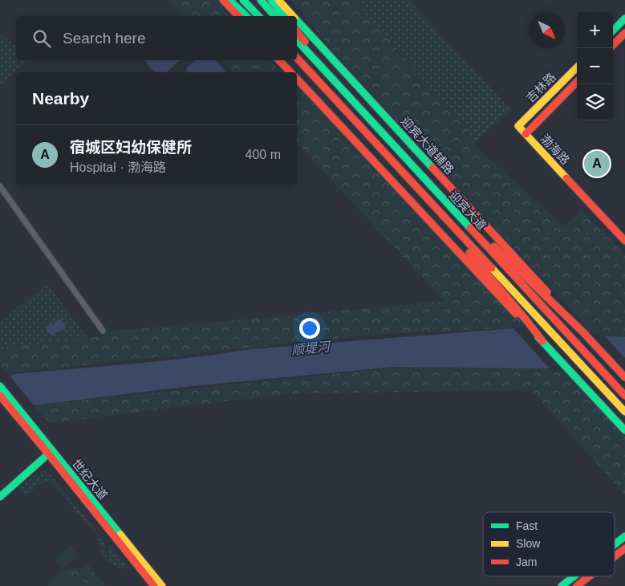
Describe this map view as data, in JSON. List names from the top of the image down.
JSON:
{
  "streets": {
    "main road": [
      "吉林路",
      "迎宾大道辅路",
      "渤海路",
      "迎宾大道",
      "世纪大道"
    ]
  },
  "crossings": [
    ["吉林路", "渤海路"]
  ],
  "water": ["顺堤河"],
  "legend": ["Fast", "Slow", "Jam"],
  "north": "bottom right",
  "page": {
    "map_buttons": ["+", "−"],
    "search": "Search here",
    "heading": "Nearby",
    "list": [
      {
        "mark": "A",
        "name": "宿城区妇幼保健所",
        "note": "Hospital · 渤海路",
        "value": "400 m"
      }
    ],
    "pins": "A"
  }
}
